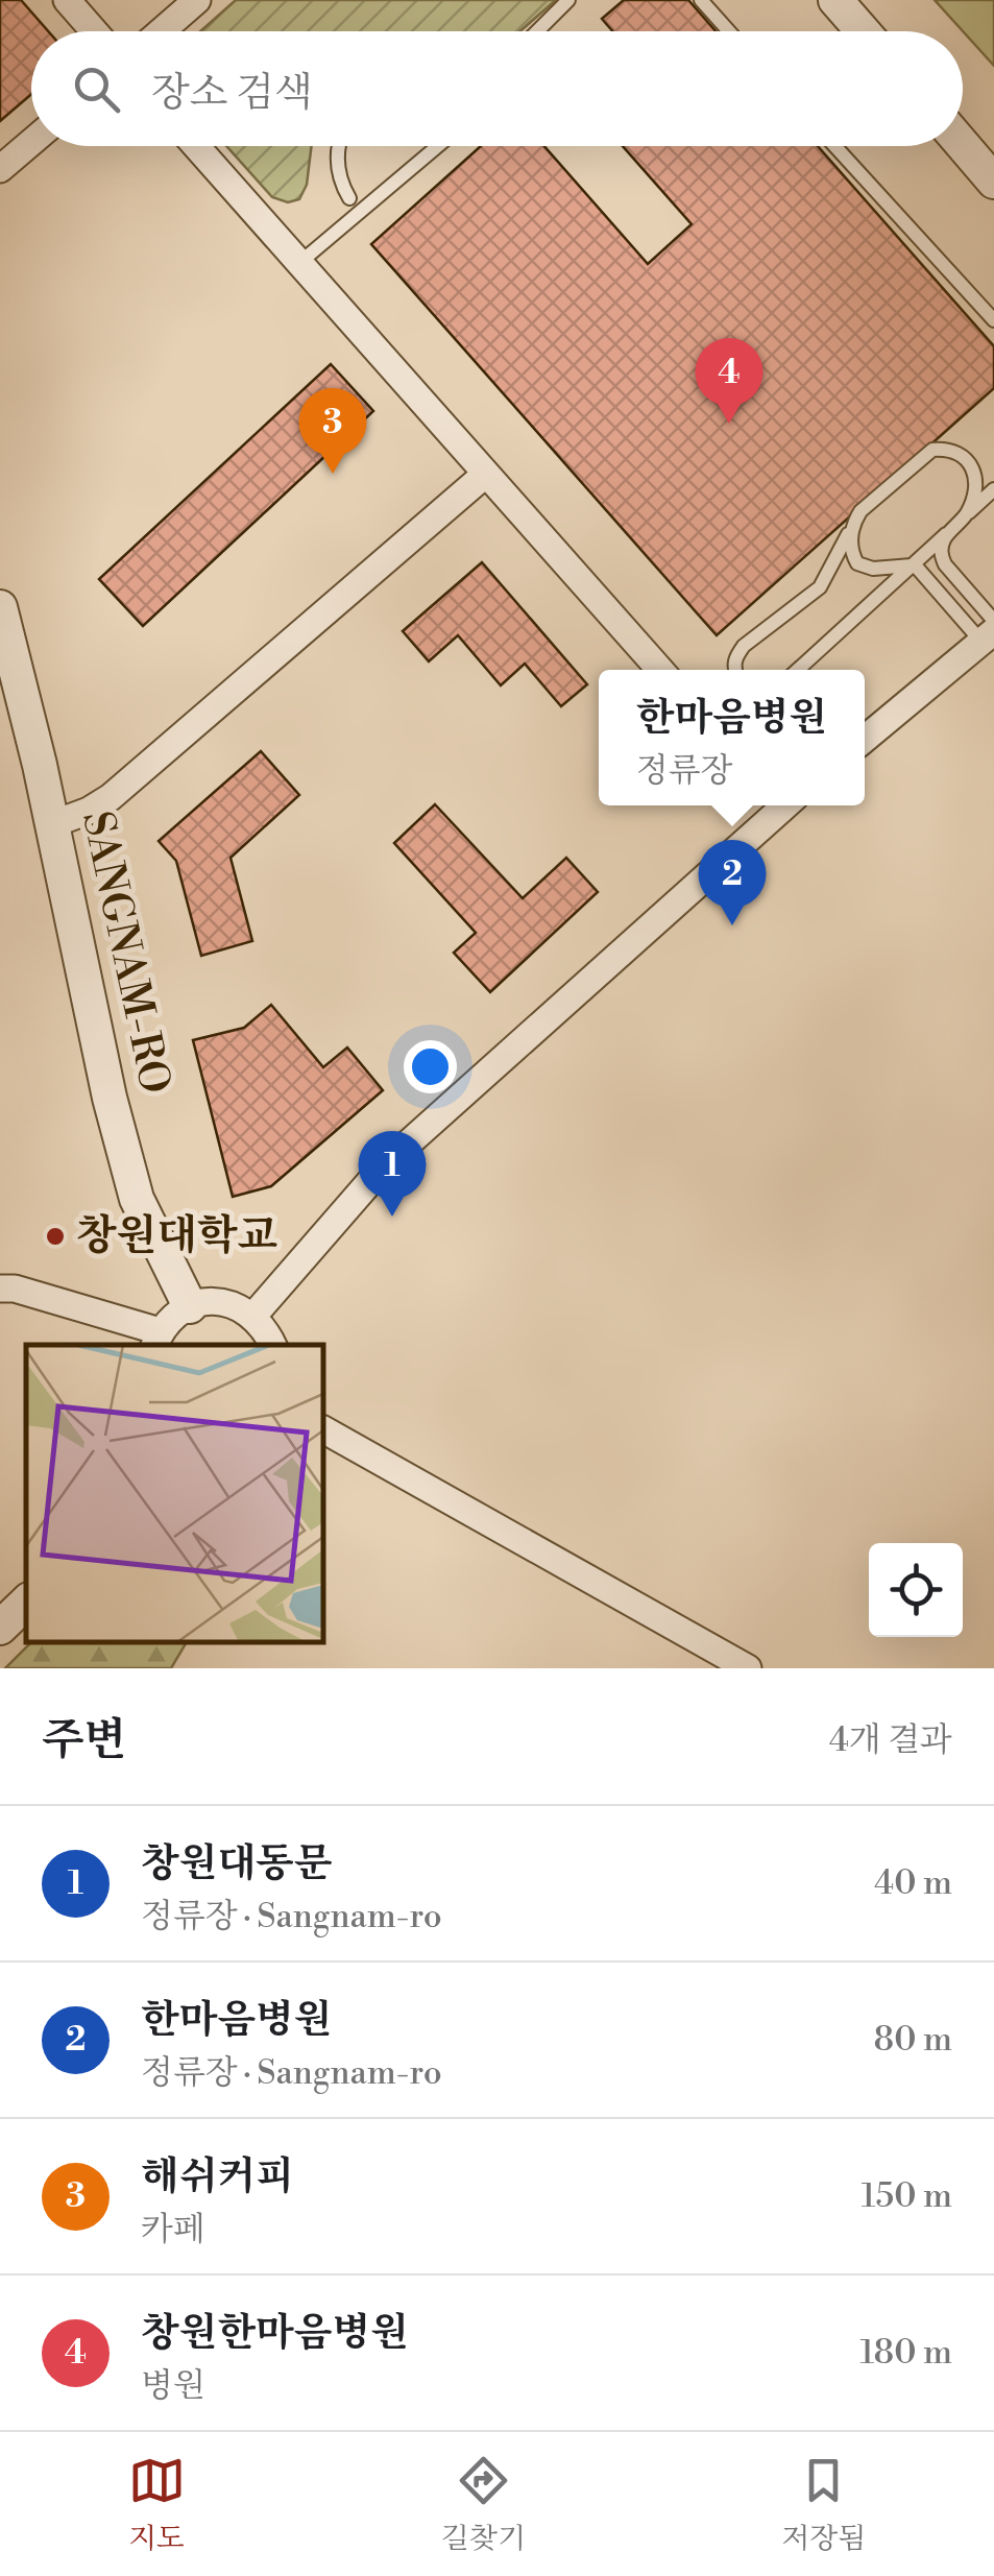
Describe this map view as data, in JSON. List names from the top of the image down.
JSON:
{
  "streets": {
    "street": ["SANGNAM-RO"]
  },
  "places": ["창원대학교"],
  "page": {
    "search": "장소 검색",
    "pins": [
      "4",
      "3",
      "2",
      "1"
    ],
    "popup": ["한마음병원", "정류장"],
    "heading": ["주변", "4개 결과"],
    "list": [
      {
        "mark": "1",
        "name": "창원대동문",
        "note": "정류장 · Sangnam-ro",
        "value": "40 m"
      },
      {
        "mark": "2",
        "name": "한마음병원",
        "note": "정류장 · Sangnam-ro",
        "value": "80 m"
      },
      {
        "mark": "3",
        "name": "해쉬커피",
        "note": "카페",
        "value": "150 m"
      },
      {
        "mark": "4",
        "name": "창원한마음병원",
        "note": "병원",
        "value": "180 m"
      }
    ],
    "nav": ["지도", "길찾기", "저장됨"]
  }
}
